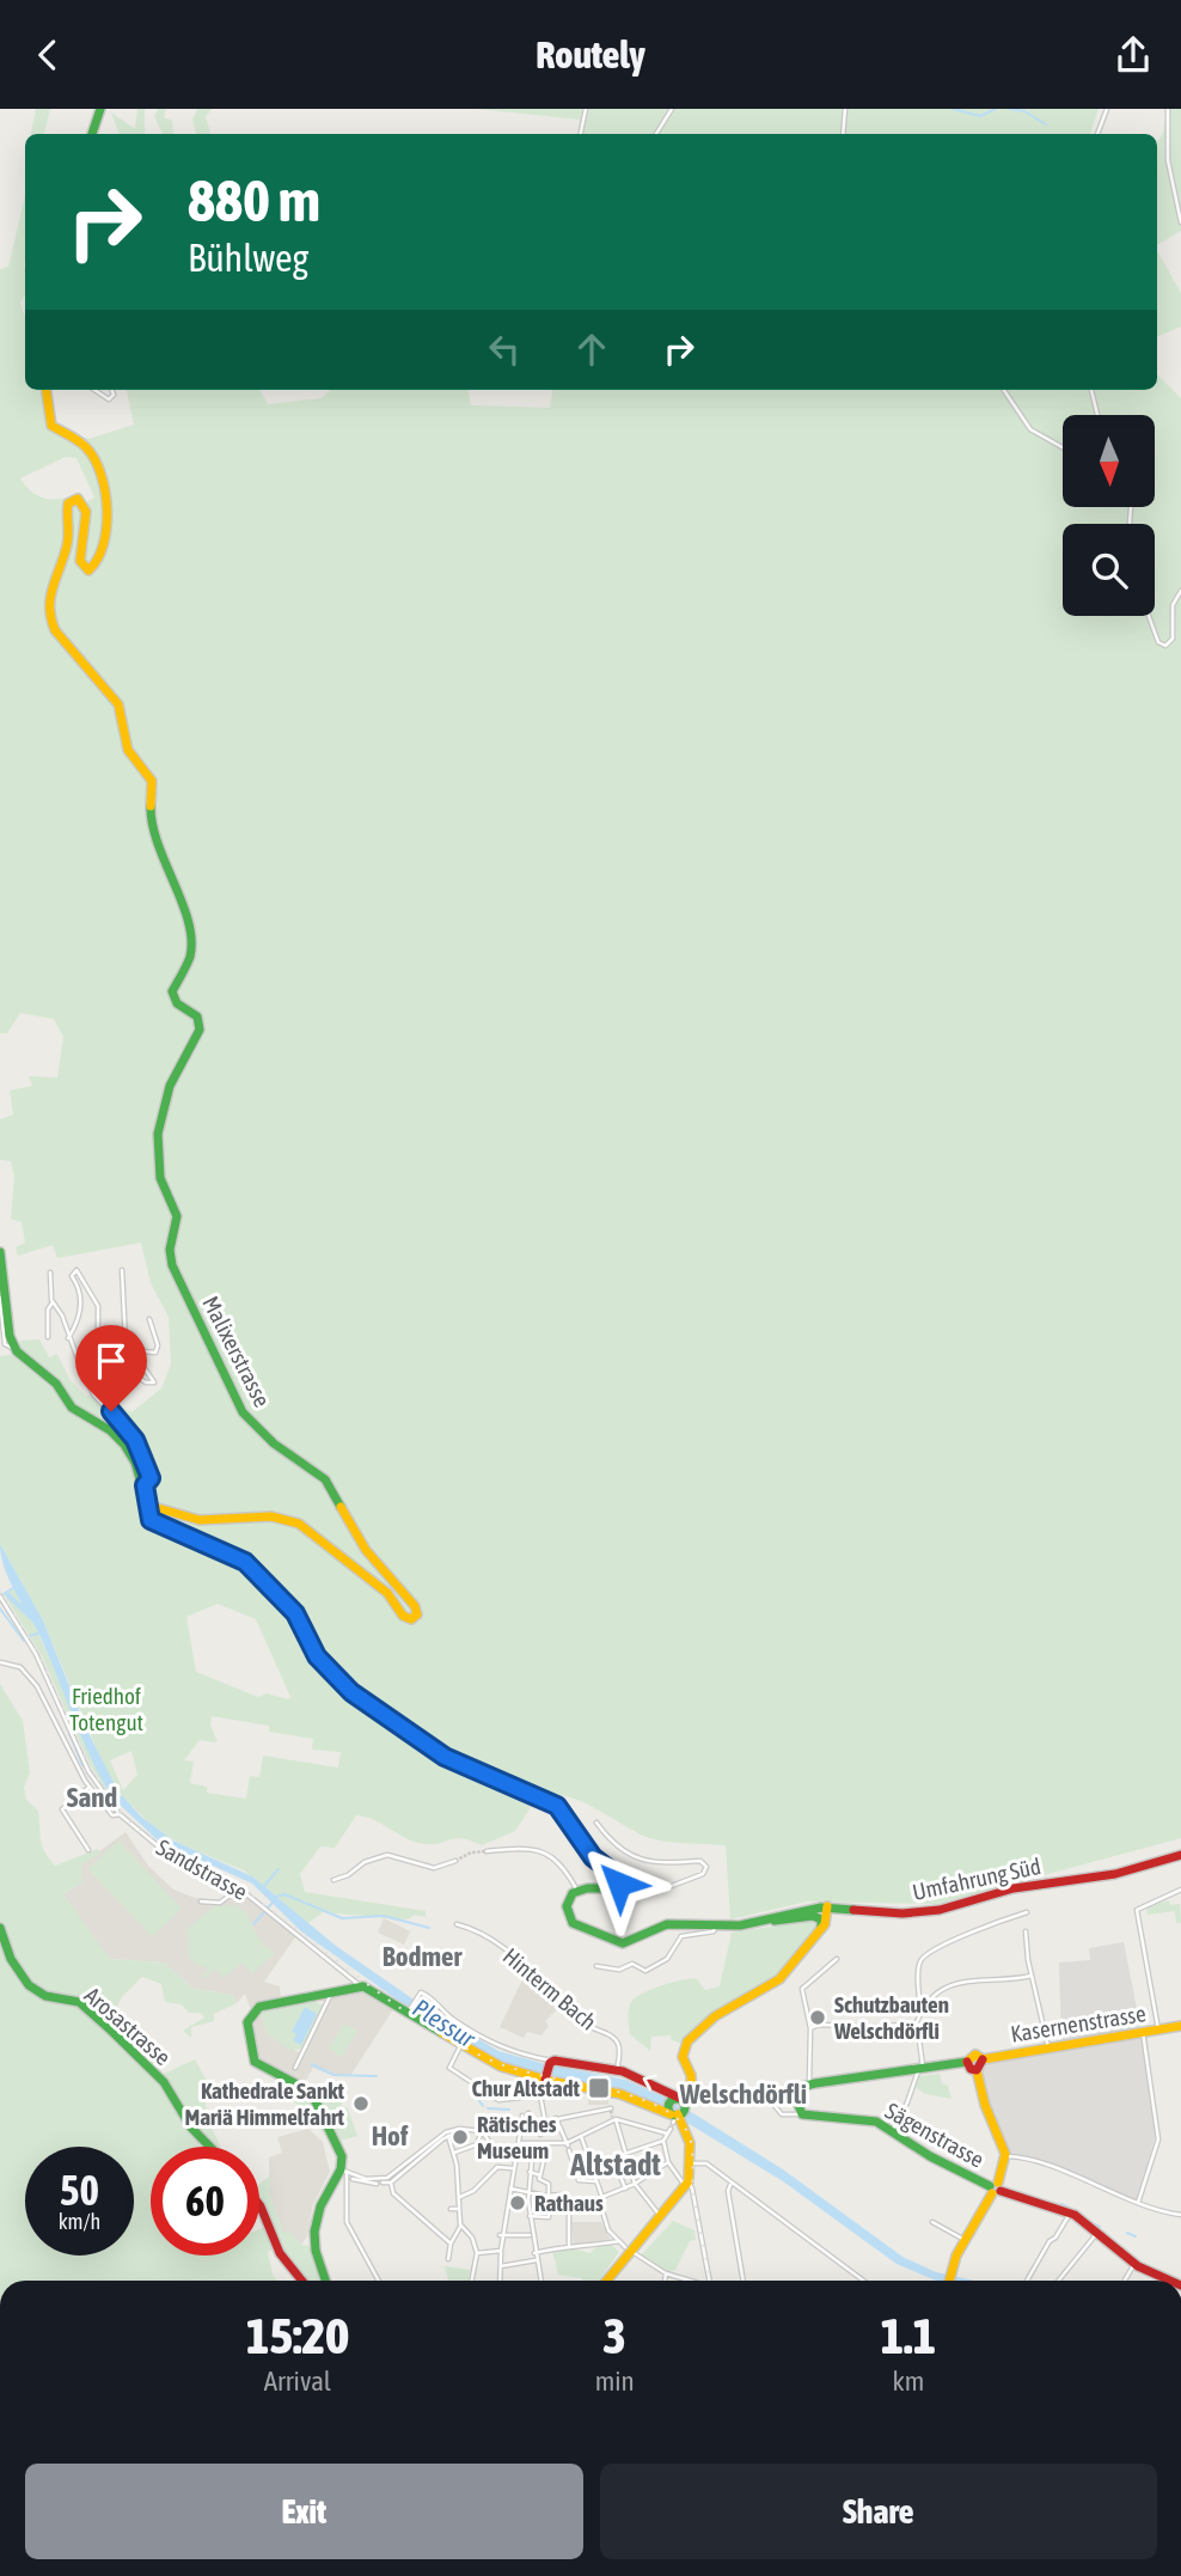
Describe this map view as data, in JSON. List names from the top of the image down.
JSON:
{
  "streets": {
    "main road": [
      "Malixerstrasse",
      "Umfahrung Süd",
      "Kasernenstrasse",
      "Arosastrasse",
      "Sägenstrasse"
    ],
    "street": ["Sandstrasse", "Hinterm Bach"]
  },
  "districts": [
    "Sand",
    "Bodmer",
    "Welschdörfli",
    "Hof",
    "Altstadt"
  ],
  "water": ["Plessur"],
  "parks": ["Friedhof Totengut"],
  "places": {
    "other": [
      "Schutzbauten Welschdörfli",
      "Kathedrale Sankt Mariä Himmelfahrt",
      "Rätisches Museum",
      "Rathaus"
    ],
    "transit": ["Chur Altstadt"]
  },
  "north": "bottom",
  "page": {
    "header": "Routely",
    "turn": ["880 m", "Bühlweg"],
    "speed": "50 km/h",
    "limit": "60",
    "eta": [
      "15:20",
      "Arrival",
      "3",
      "min",
      "1.1",
      "km"
    ],
    "buttons": ["Exit", "Share"]
  }
}
